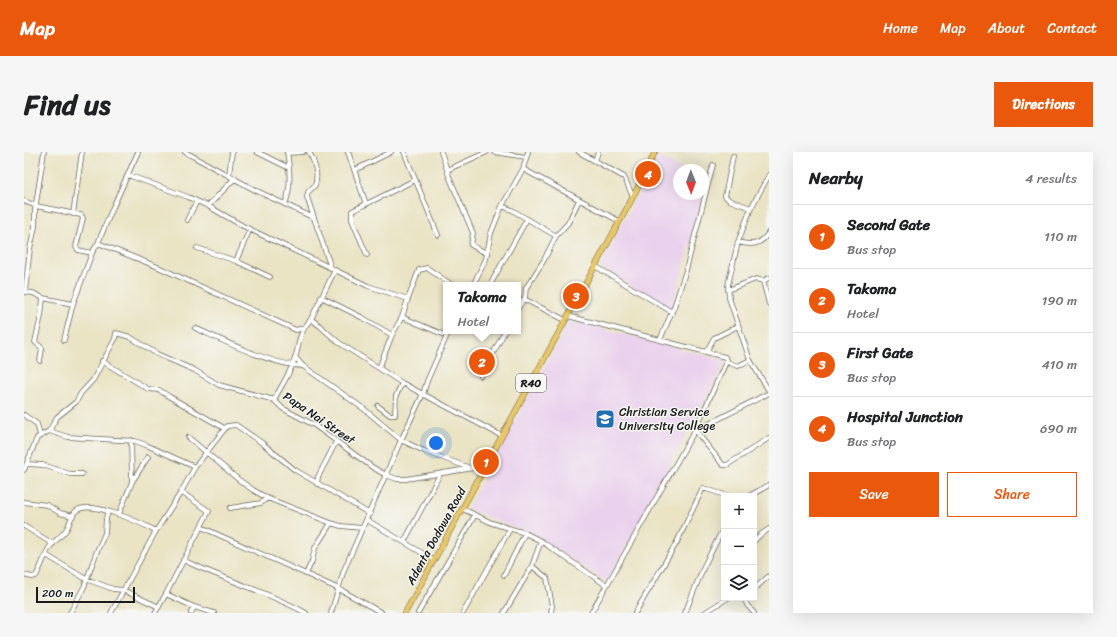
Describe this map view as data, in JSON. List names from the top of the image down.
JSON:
{
  "streets": {
    "main road": ["R40", "Adenta Dodowa Road"],
    "street": ["Papa Nai Street"]
  },
  "crossings": [
    ["Papa Nai Street", "Adenta Dodowa Road"]
  ],
  "places": {
    "school or university": ["Christian Service University College"]
  },
  "scale_bar": "200 m",
  "north": "bottom",
  "page": {
    "header": "Map",
    "nav": [
      "Home",
      "Map",
      "About",
      "Contact"
    ],
    "title": "Find us",
    "buttons": [
      "Directions",
      ["Save", "Share"]
    ],
    "heading": ["Nearby", "4 results"],
    "pins": [
      "4",
      "3",
      "2",
      "1"
    ],
    "list": [
      {
        "mark": "1",
        "name": "Second Gate",
        "note": "Bus stop",
        "value": "110 m"
      },
      {
        "mark": "2",
        "name": "Takoma",
        "note": "Hotel",
        "value": "190 m"
      },
      {
        "mark": "3",
        "name": "First Gate",
        "note": "Bus stop",
        "value": "410 m"
      },
      {
        "mark": "4",
        "name": "Hospital Junction",
        "note": "Bus stop",
        "value": "690 m"
      }
    ],
    "popup": ["Takoma", "Hotel"],
    "map_buttons": ["+", "−"],
    "scale": "200 m"
  }
}
